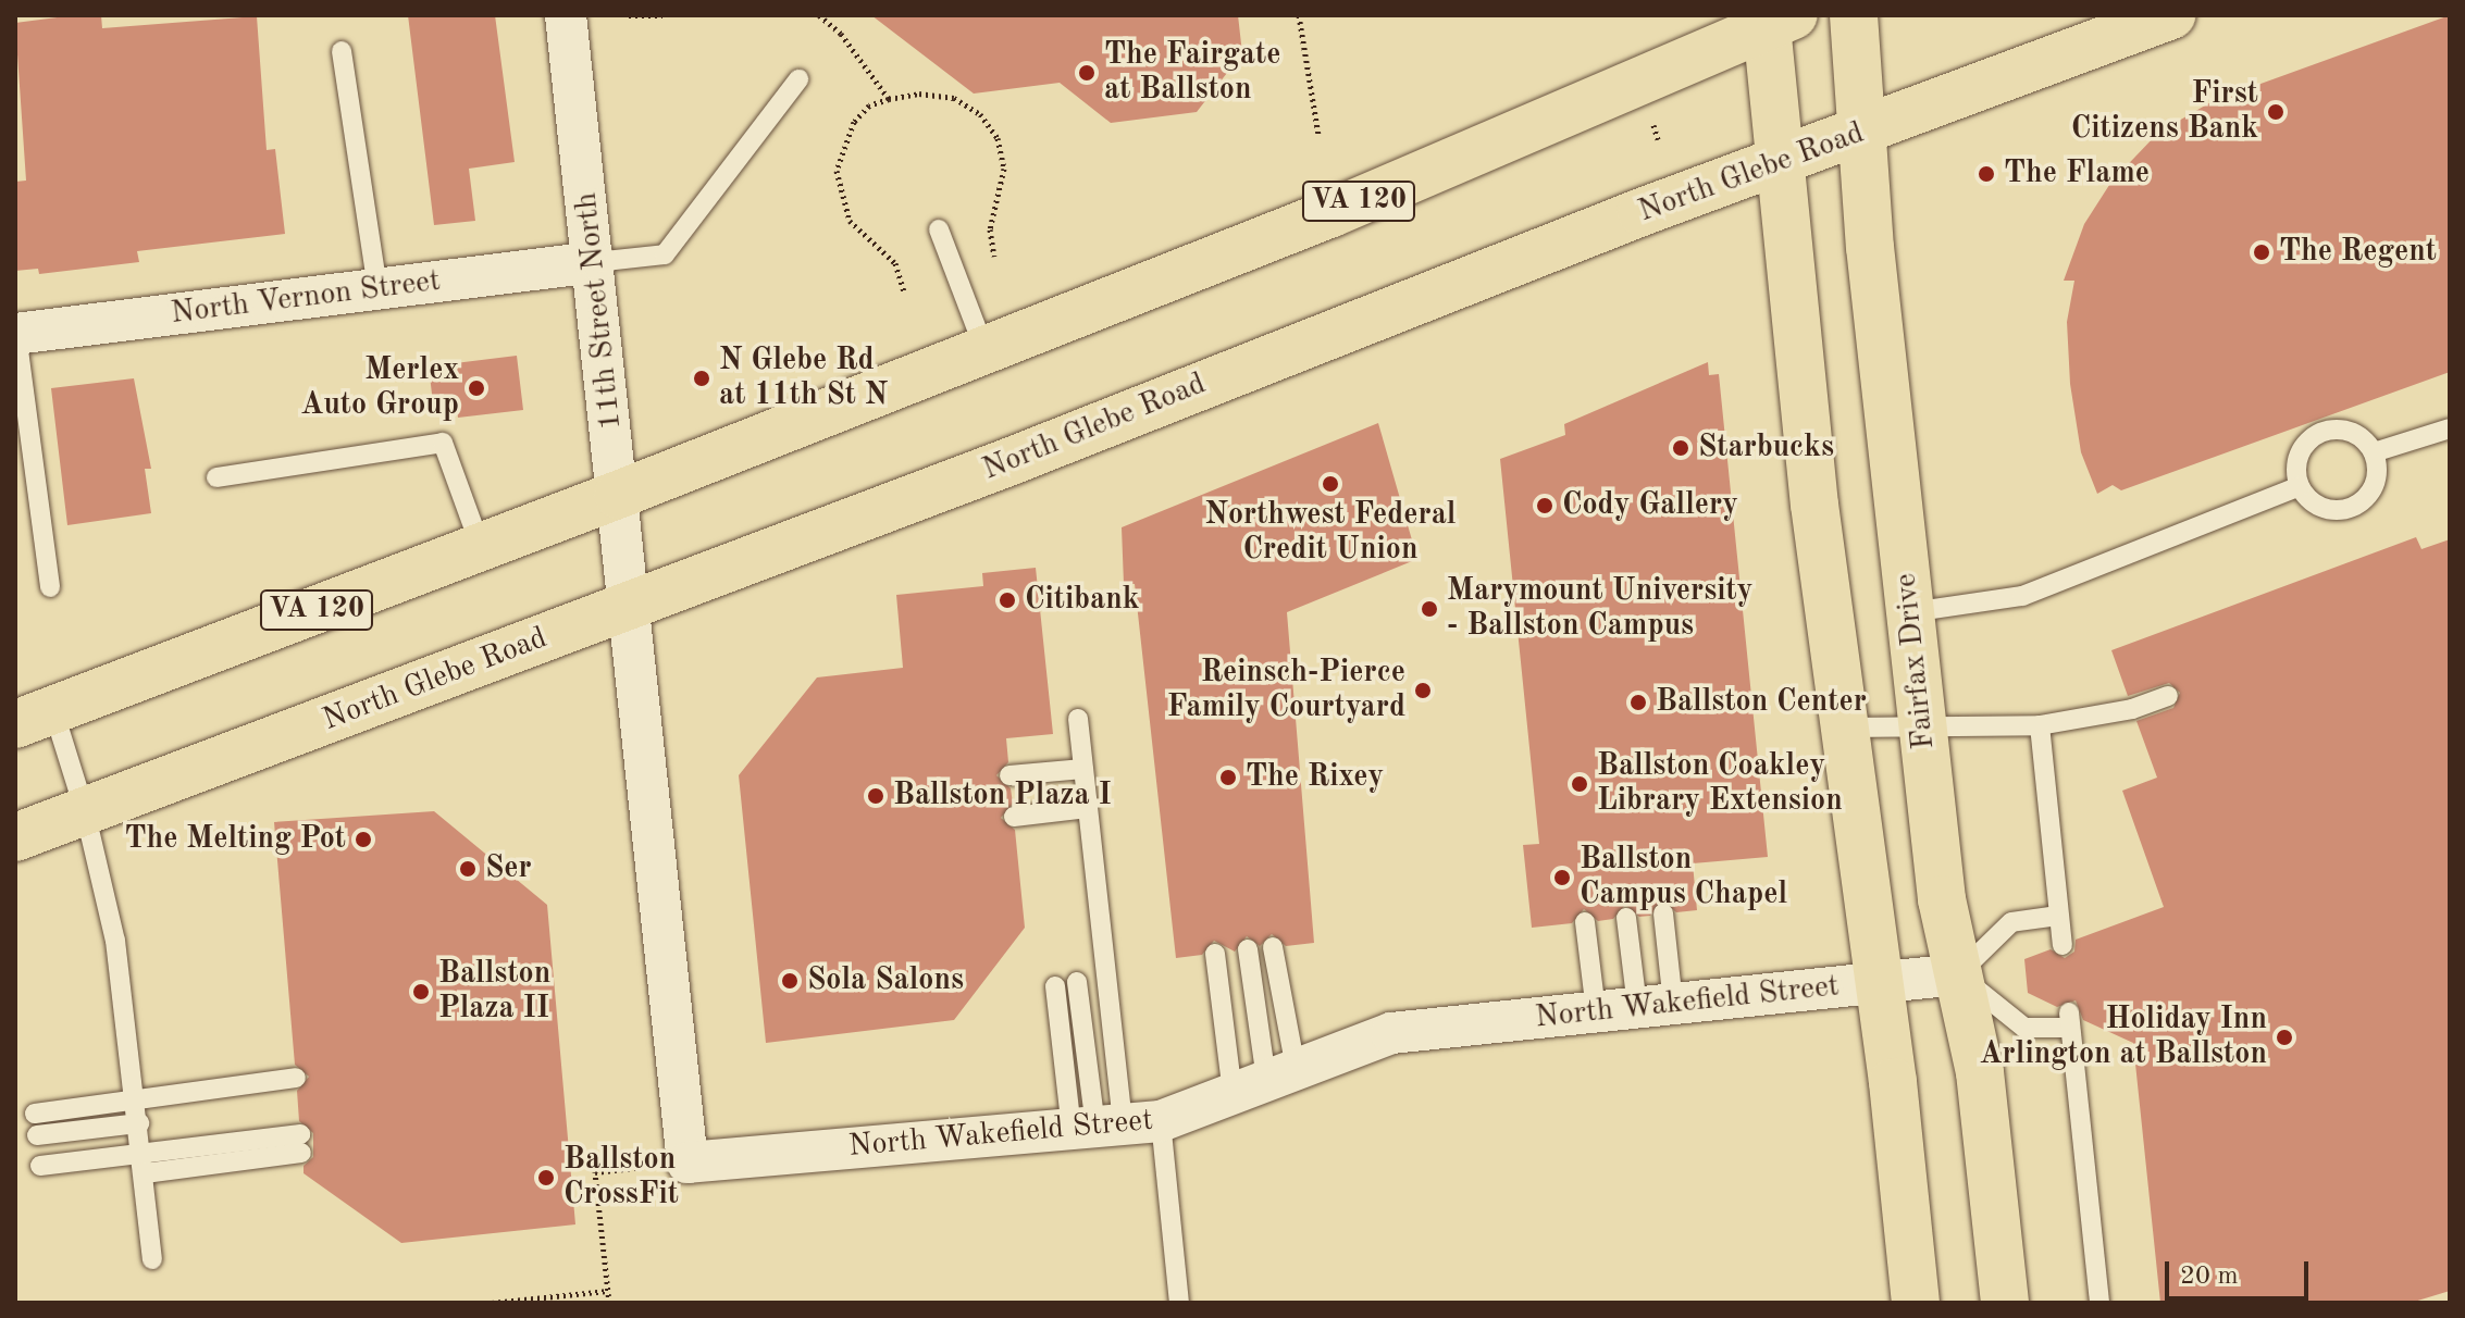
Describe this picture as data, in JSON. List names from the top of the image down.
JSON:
{
  "streets": {
    "main road": ["North Glebe Road", "VA 120", "Fairfax Drive"],
    "street": ["North Vernon Street", "11th Street North", "North Wakefield Street"]
  },
  "crossings": [
    ["North Glebe Road", "11th Street North"],
    ["North Glebe Road", "Fairfax Drive"],
    ["VA 120", "11th Street North"],
    ["North Vernon Street", "11th Street North"],
    ["Fairfax Drive", "North Wakefield Street"]
  ],
  "places": [
    "The Fairgate at Ballston",
    "First Citizens Bank",
    "The Flame",
    "The Regent",
    "N Glebe Rd at 11th St N",
    "Merlex Auto Group",
    "Starbucks",
    "Northwest Federal Credit Union",
    "Cody Gallery",
    "Citibank",
    "Marymount University - Ballston Campus",
    "Reinsch-Pierce Family Courtyard",
    "Ballston Center",
    "The Rixey",
    "Ballston Coakley Library Extension",
    "Ballston Plaza I",
    "The Melting Pot",
    "Ser",
    "Ballston Campus Chapel",
    "Sola Salons",
    "Ballston Plaza II",
    "Holiday Inn Arlington at Ballston",
    "Ballston CrossFit"
  ],
  "scale_bar": "20 m"
}
